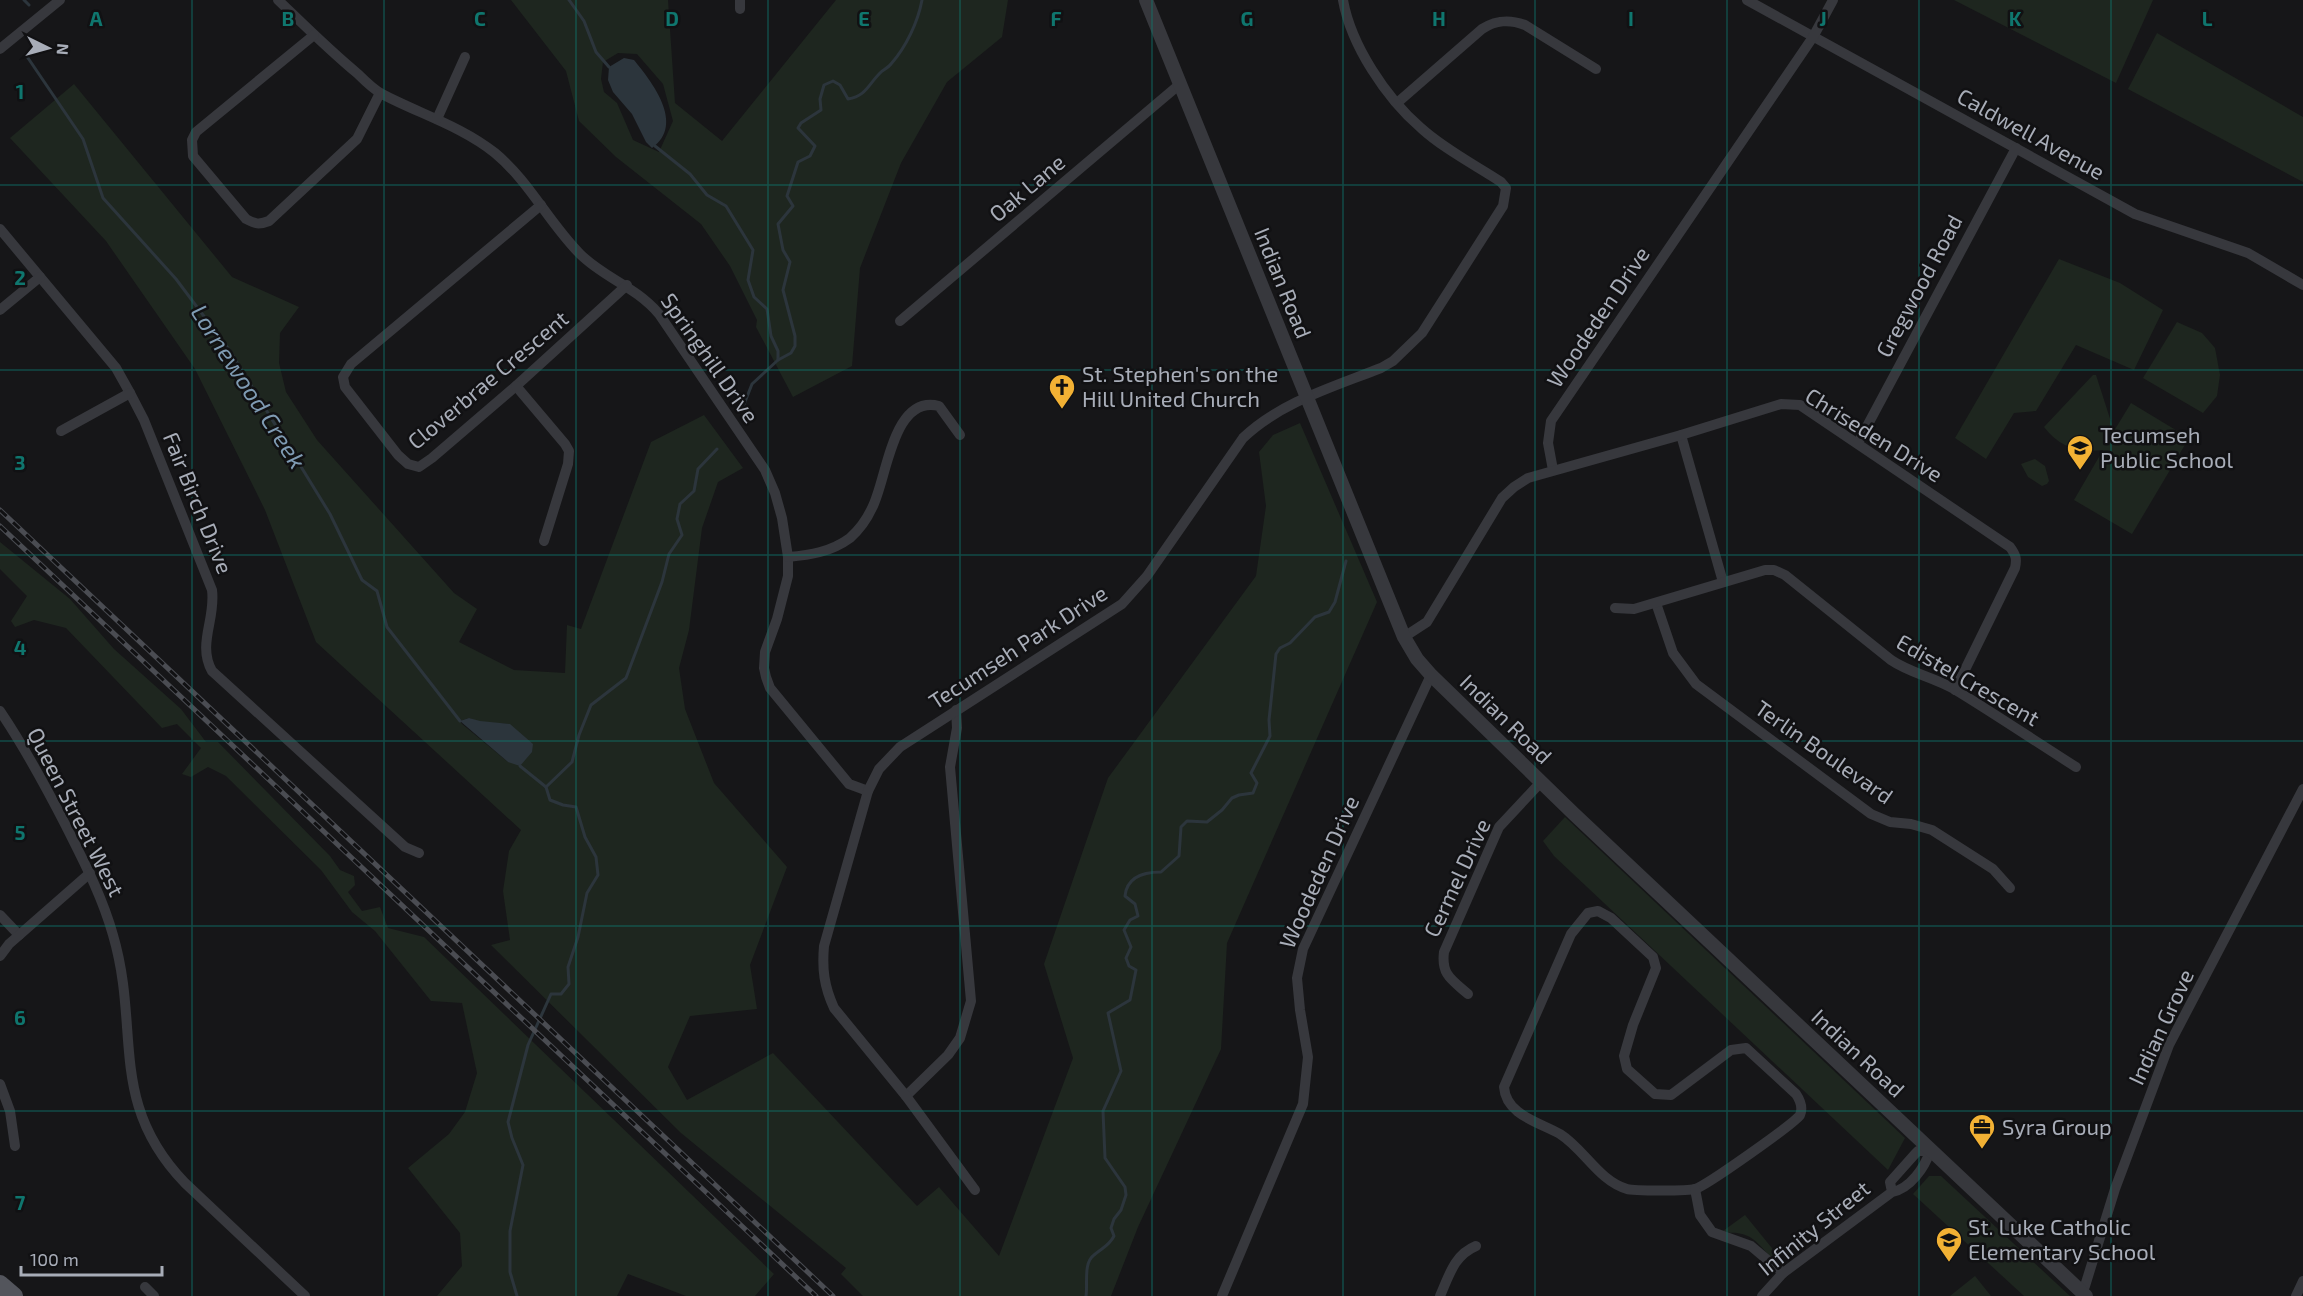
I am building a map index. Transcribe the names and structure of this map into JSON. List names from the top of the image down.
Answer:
{
  "streets": {
    "street": [
      "Caldwell Avenue",
      "Oak Lane",
      "Indian Road",
      "Gregwood Road",
      "Woodeden Drive",
      "Springhill Drive",
      "Cloverbrae Crescent",
      "Chriseden Drive",
      "Fair Birch Drive",
      "Tecumseh Park Drive",
      "Edistel Crescent",
      "Terlin Boulevard",
      "Queen Street West",
      "Cermel Drive",
      "Indian Grove",
      "Infinity Street"
    ]
  },
  "crossings": [
    ["Caldwell Avenue", "Gregwood Road"],
    ["Caldwell Avenue", "Woodeden Drive"],
    ["Oak Lane", "Indian Road"],
    ["Indian Road", "Woodeden Drive"],
    ["Indian Road", "Tecumseh Park Drive"],
    ["Indian Road", "Cermel Drive"],
    ["Indian Road", "Indian Grove"],
    ["Indian Road", "Infinity Street"],
    ["Gregwood Road", "Chriseden Drive"],
    ["Woodeden Drive", "Chriseden Drive"],
    ["Springhill Drive", "Cloverbrae Crescent"],
    ["Springhill Drive", "Tecumseh Park Drive"],
    ["Chriseden Drive", "Edistel Crescent"],
    ["Edistel Crescent", "Terlin Boulevard"]
  ],
  "water": ["Lornewood Creek"],
  "places": {
    "church": ["St. Stephen's on the Hill United Church"],
    "school or university": ["Tecumseh Public School", "St. Luke Catholic Elementary School"],
    "office": ["Syra Group"]
  },
  "scale_bar": "100 m",
  "north": "right",
  "grid": {
    "columns": [
      "A",
      "B",
      "C",
      "D",
      "E",
      "F",
      "G",
      "H",
      "I",
      "J",
      "K",
      "L"
    ],
    "rows": [
      "1",
      "2",
      "3",
      "4",
      "5",
      "6",
      "7"
    ]
  }
}
